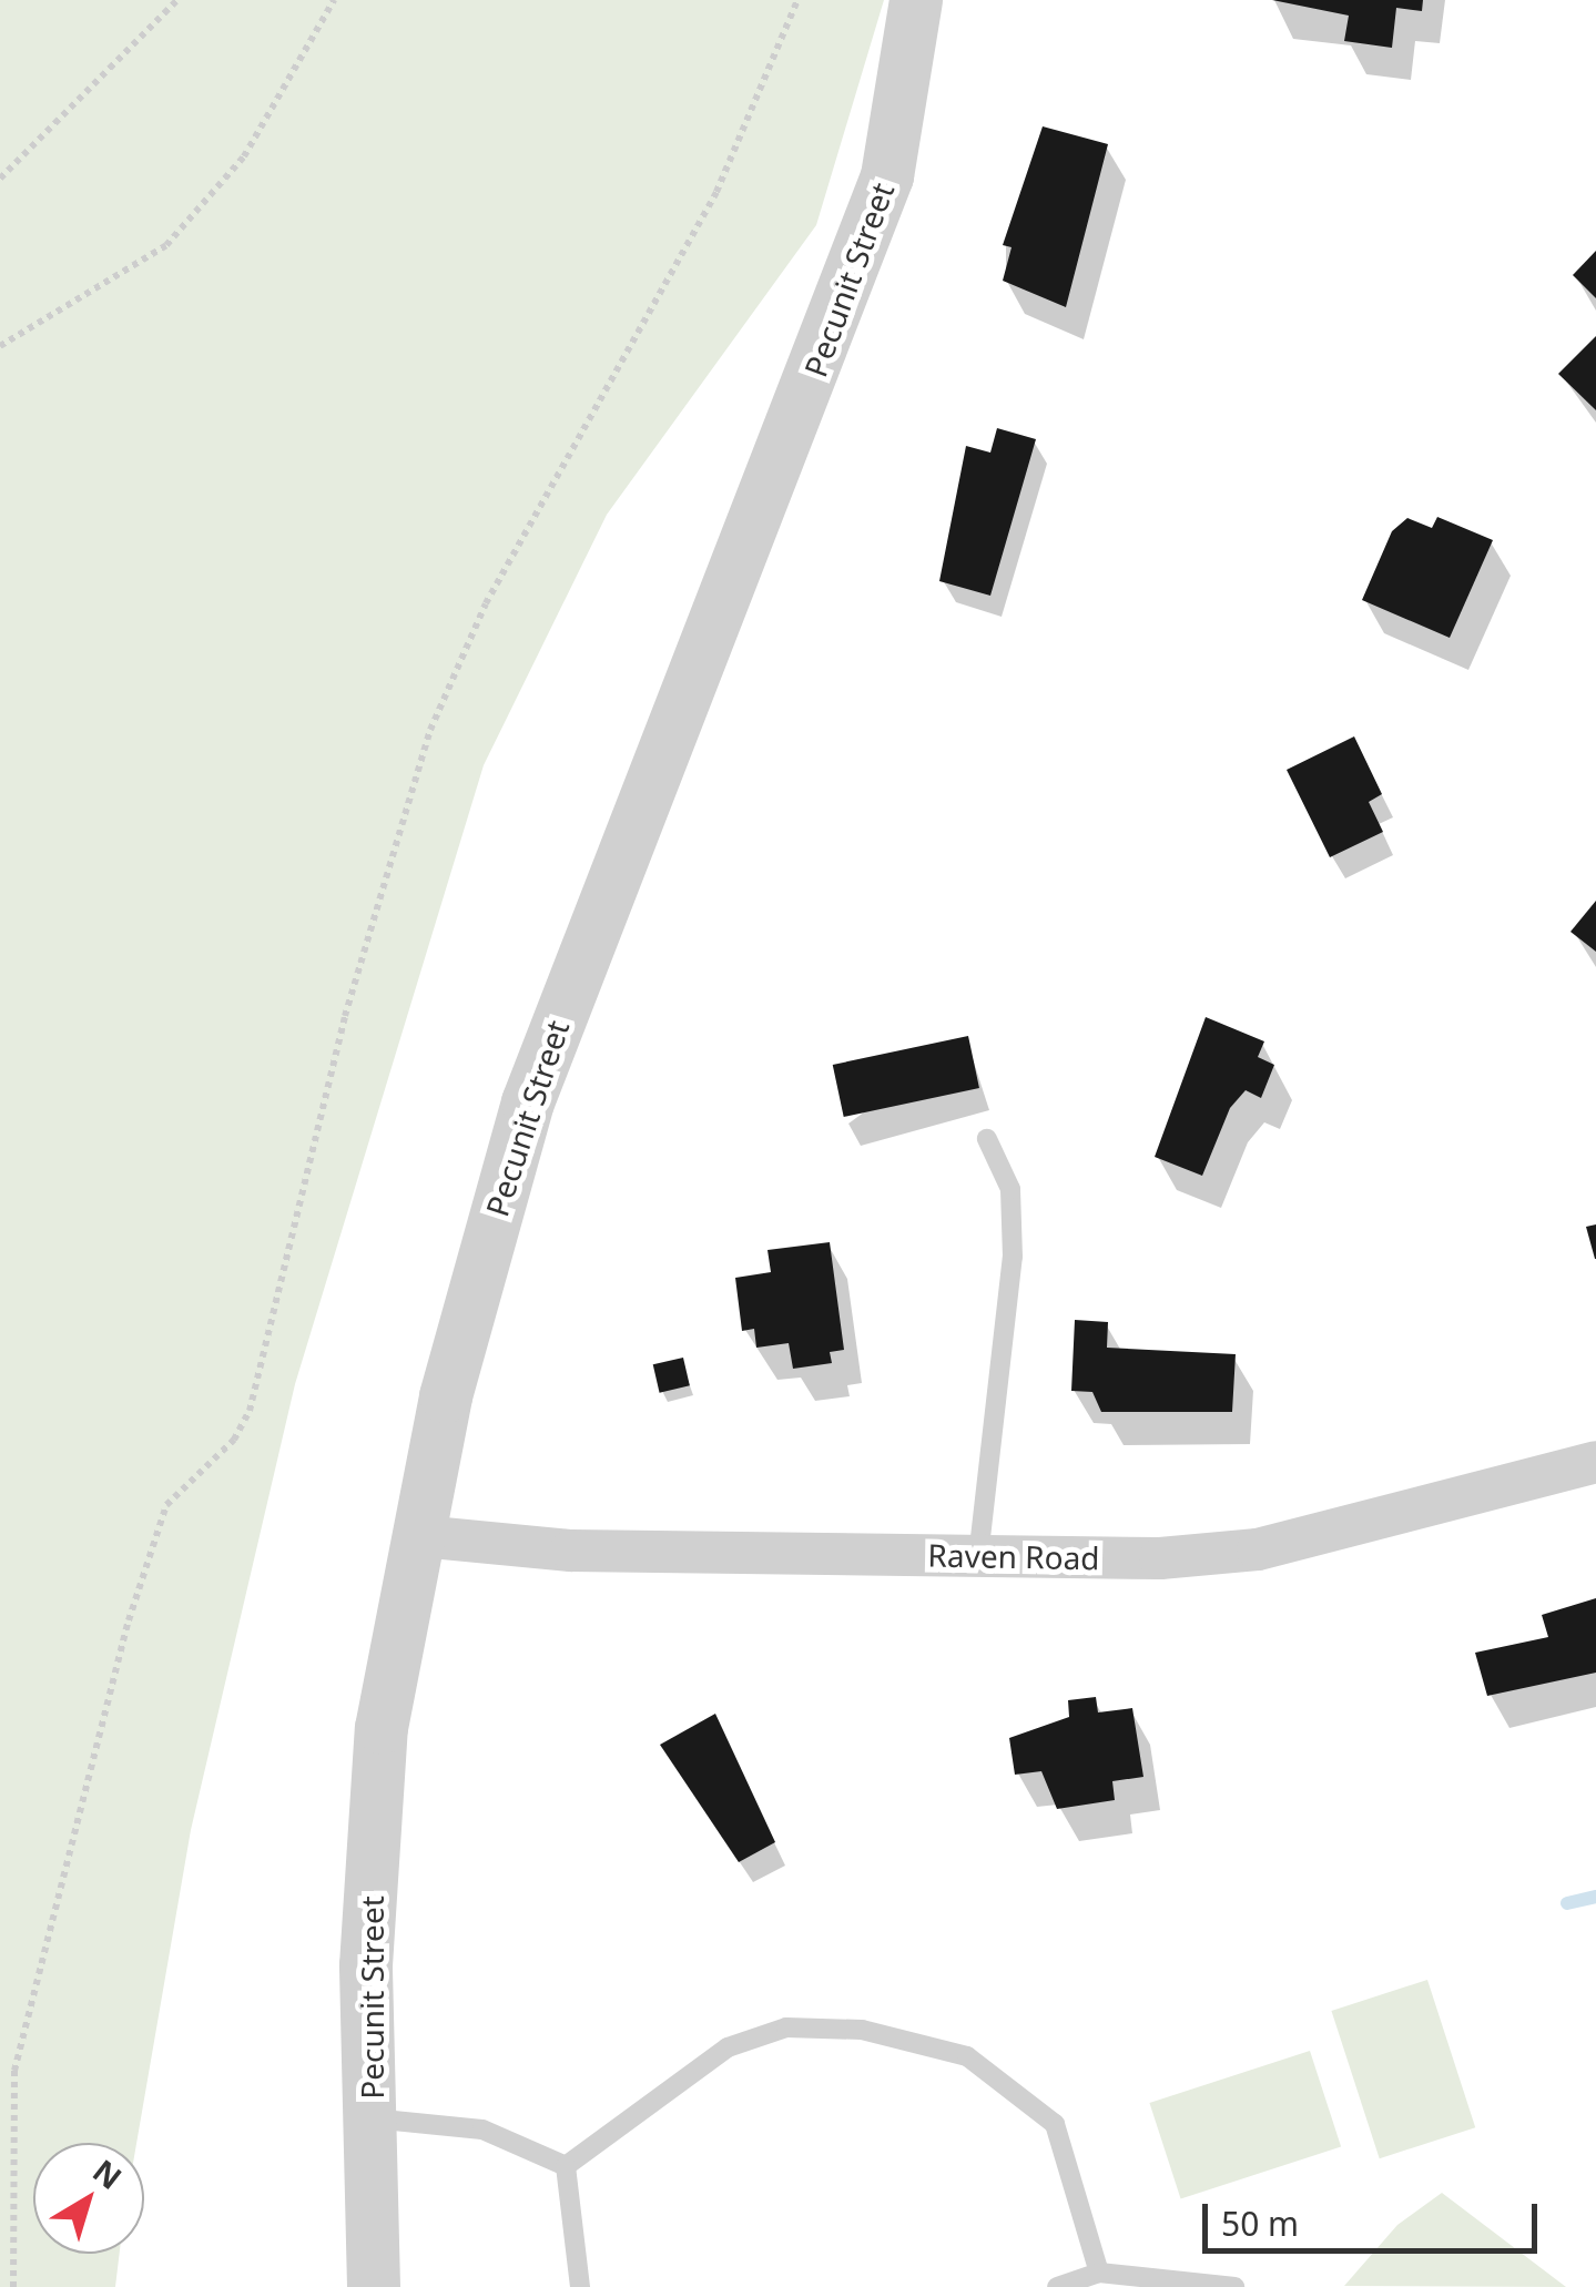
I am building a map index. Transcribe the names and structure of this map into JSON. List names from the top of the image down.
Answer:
{
  "streets": {
    "street": ["Pecunit Street", "Raven Road"]
  },
  "crossings": [
    ["Pecunit Street", "Raven Road"]
  ],
  "scale_bar": "50 m",
  "north": "top right"
}
